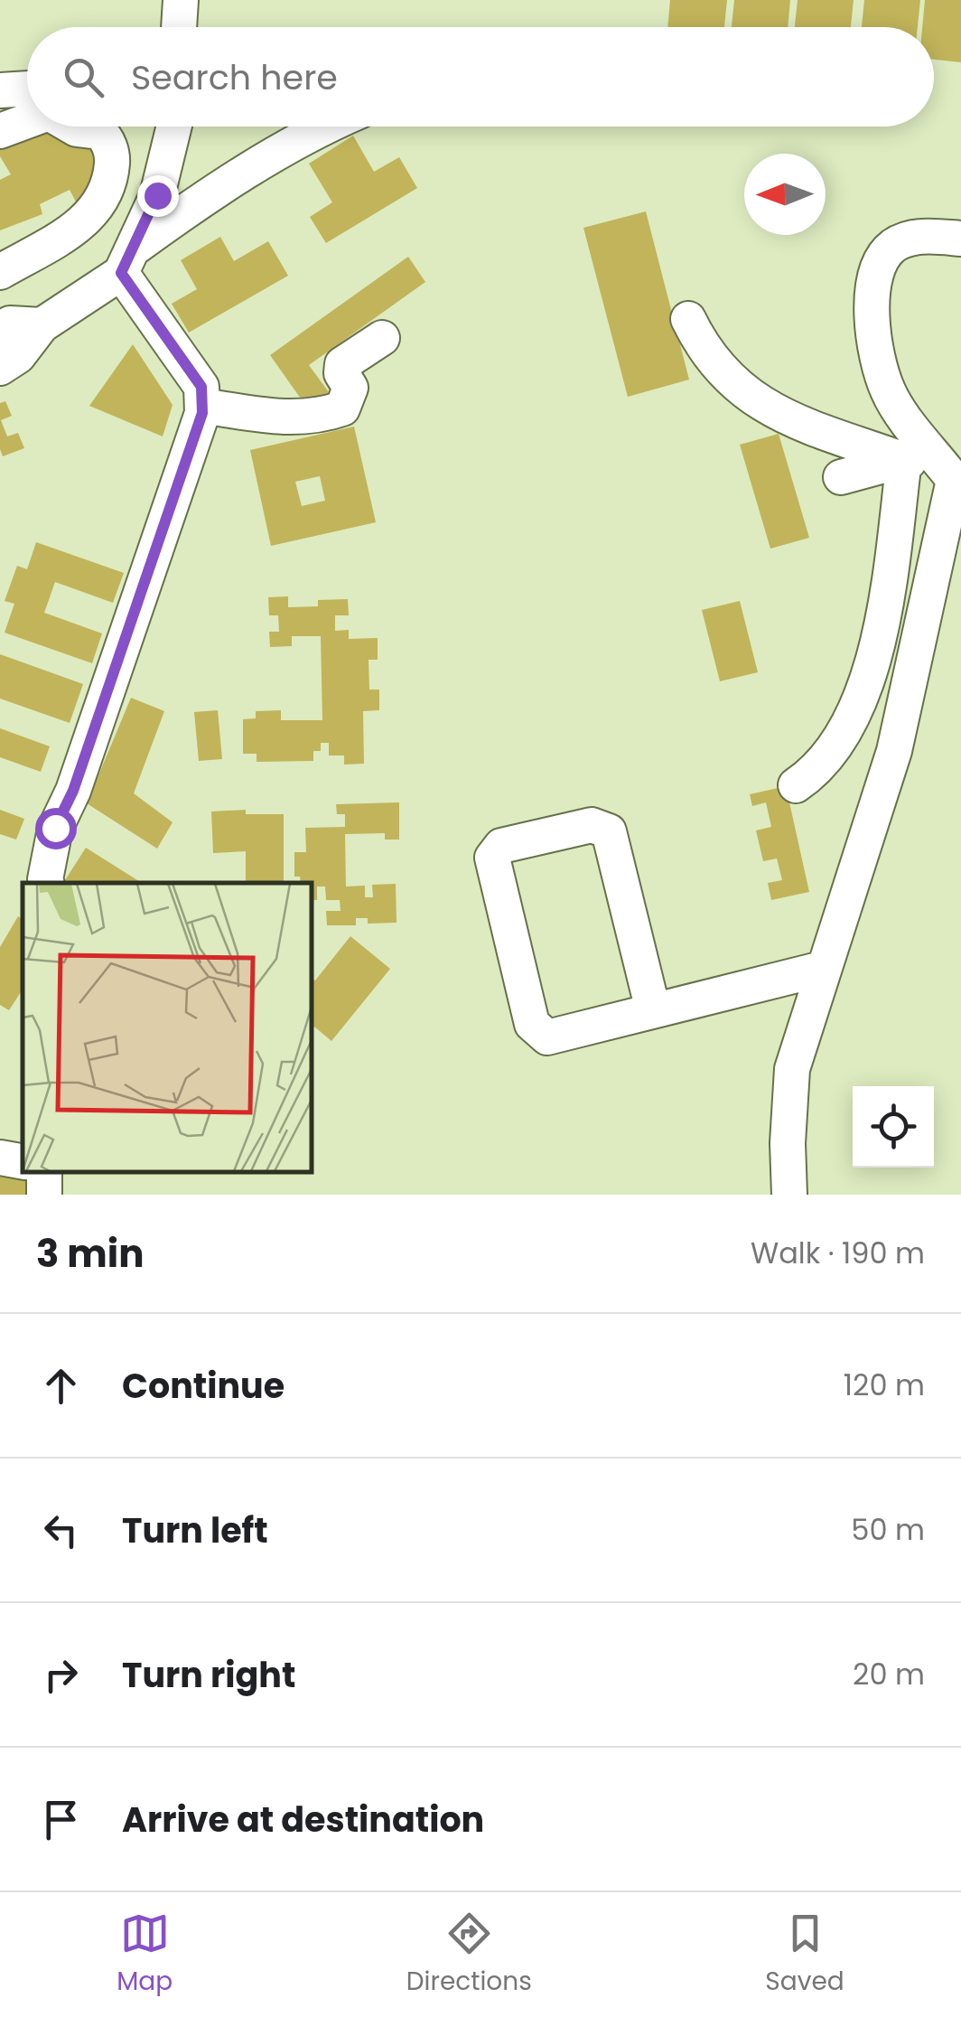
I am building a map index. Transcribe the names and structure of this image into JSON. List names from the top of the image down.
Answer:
{
  "north": "left",
  "page": {
    "search": "Search here",
    "heading": ["3 min", "Walk · 190 m"],
    "list": [
      ["Continue", "120 m"],
      ["Turn left", "50 m"],
      ["Turn right", "20 m"],
      "Arrive at destination"
    ],
    "nav": ["Map", "Directions", "Saved"]
  }
}
